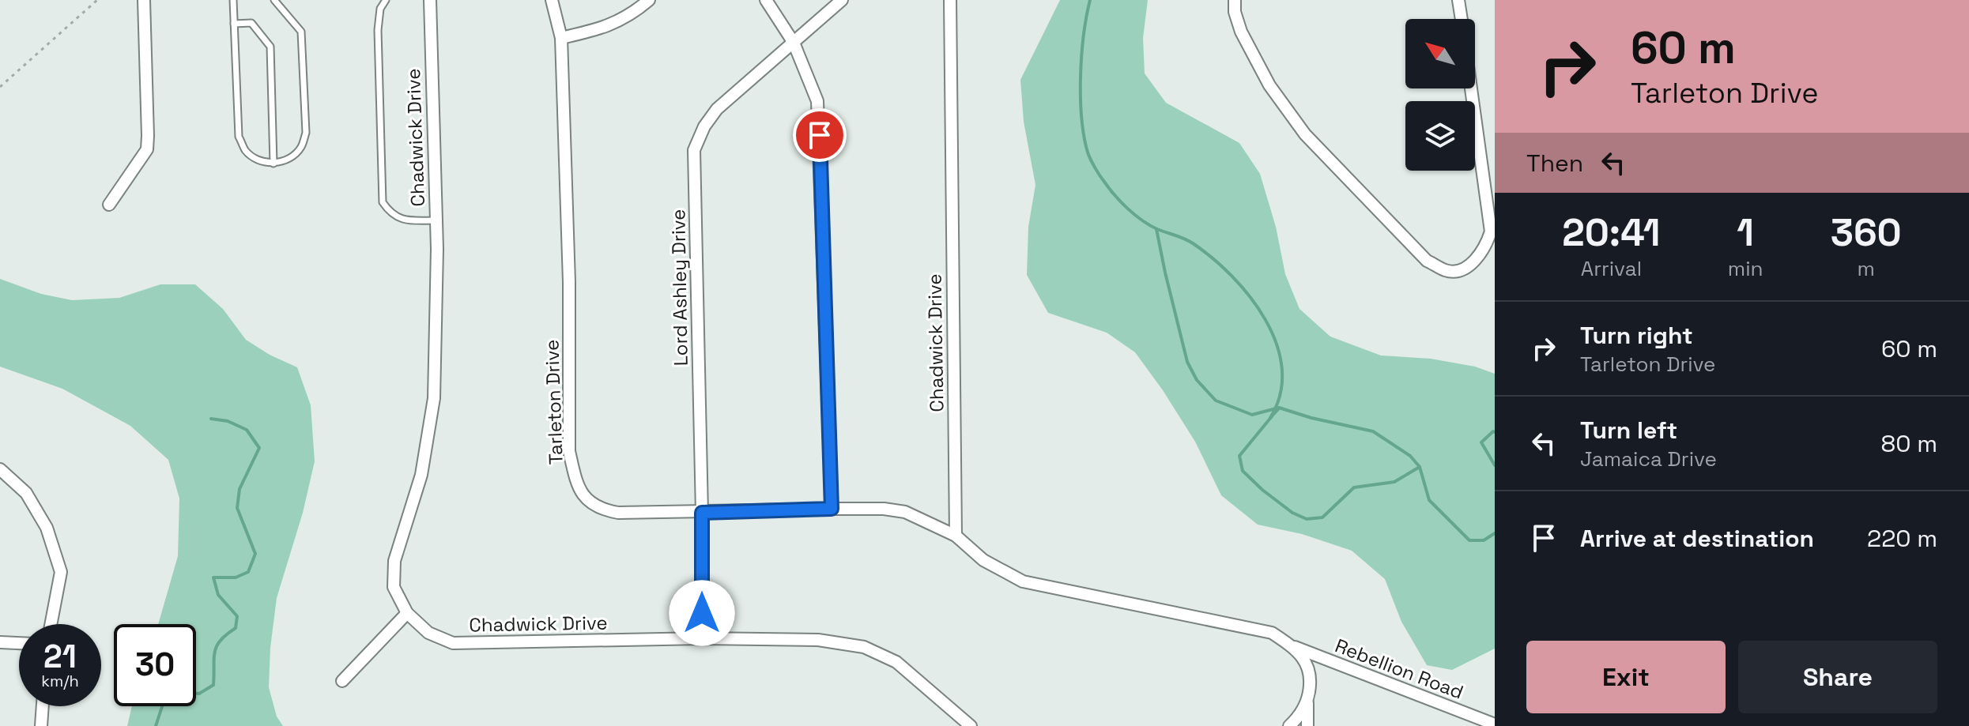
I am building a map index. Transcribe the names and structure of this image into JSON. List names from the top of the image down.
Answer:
{
  "streets": {
    "street": [
      "Chadwick Drive",
      "Lord Ashley Drive",
      "Tarleton Drive",
      "Rebellion Road"
    ]
  },
  "crossings": [
    ["Chadwick Drive", "Lord Ashley Drive"],
    ["Chadwick Drive", "Tarleton Drive"],
    ["Lord Ashley Drive", "Tarleton Drive"]
  ],
  "north": "top left",
  "page": {
    "turn": ["60 m", "Tarleton Drive"],
    "then": "Then",
    "eta": [
      "20:41",
      "Arrival",
      "1",
      "min",
      "360",
      "m"
    ],
    "list": [
      {
        "name": "Turn right",
        "note": "Tarleton Drive",
        "value": "60 m"
      },
      {
        "name": "Turn left",
        "note": "Jamaica Drive",
        "value": "80 m"
      },
      {
        "name": "Arrive at destination",
        "value": "220 m"
      }
    ],
    "speed": "21 km/h",
    "limit": "30",
    "buttons": ["Exit", "Share"]
  }
}
